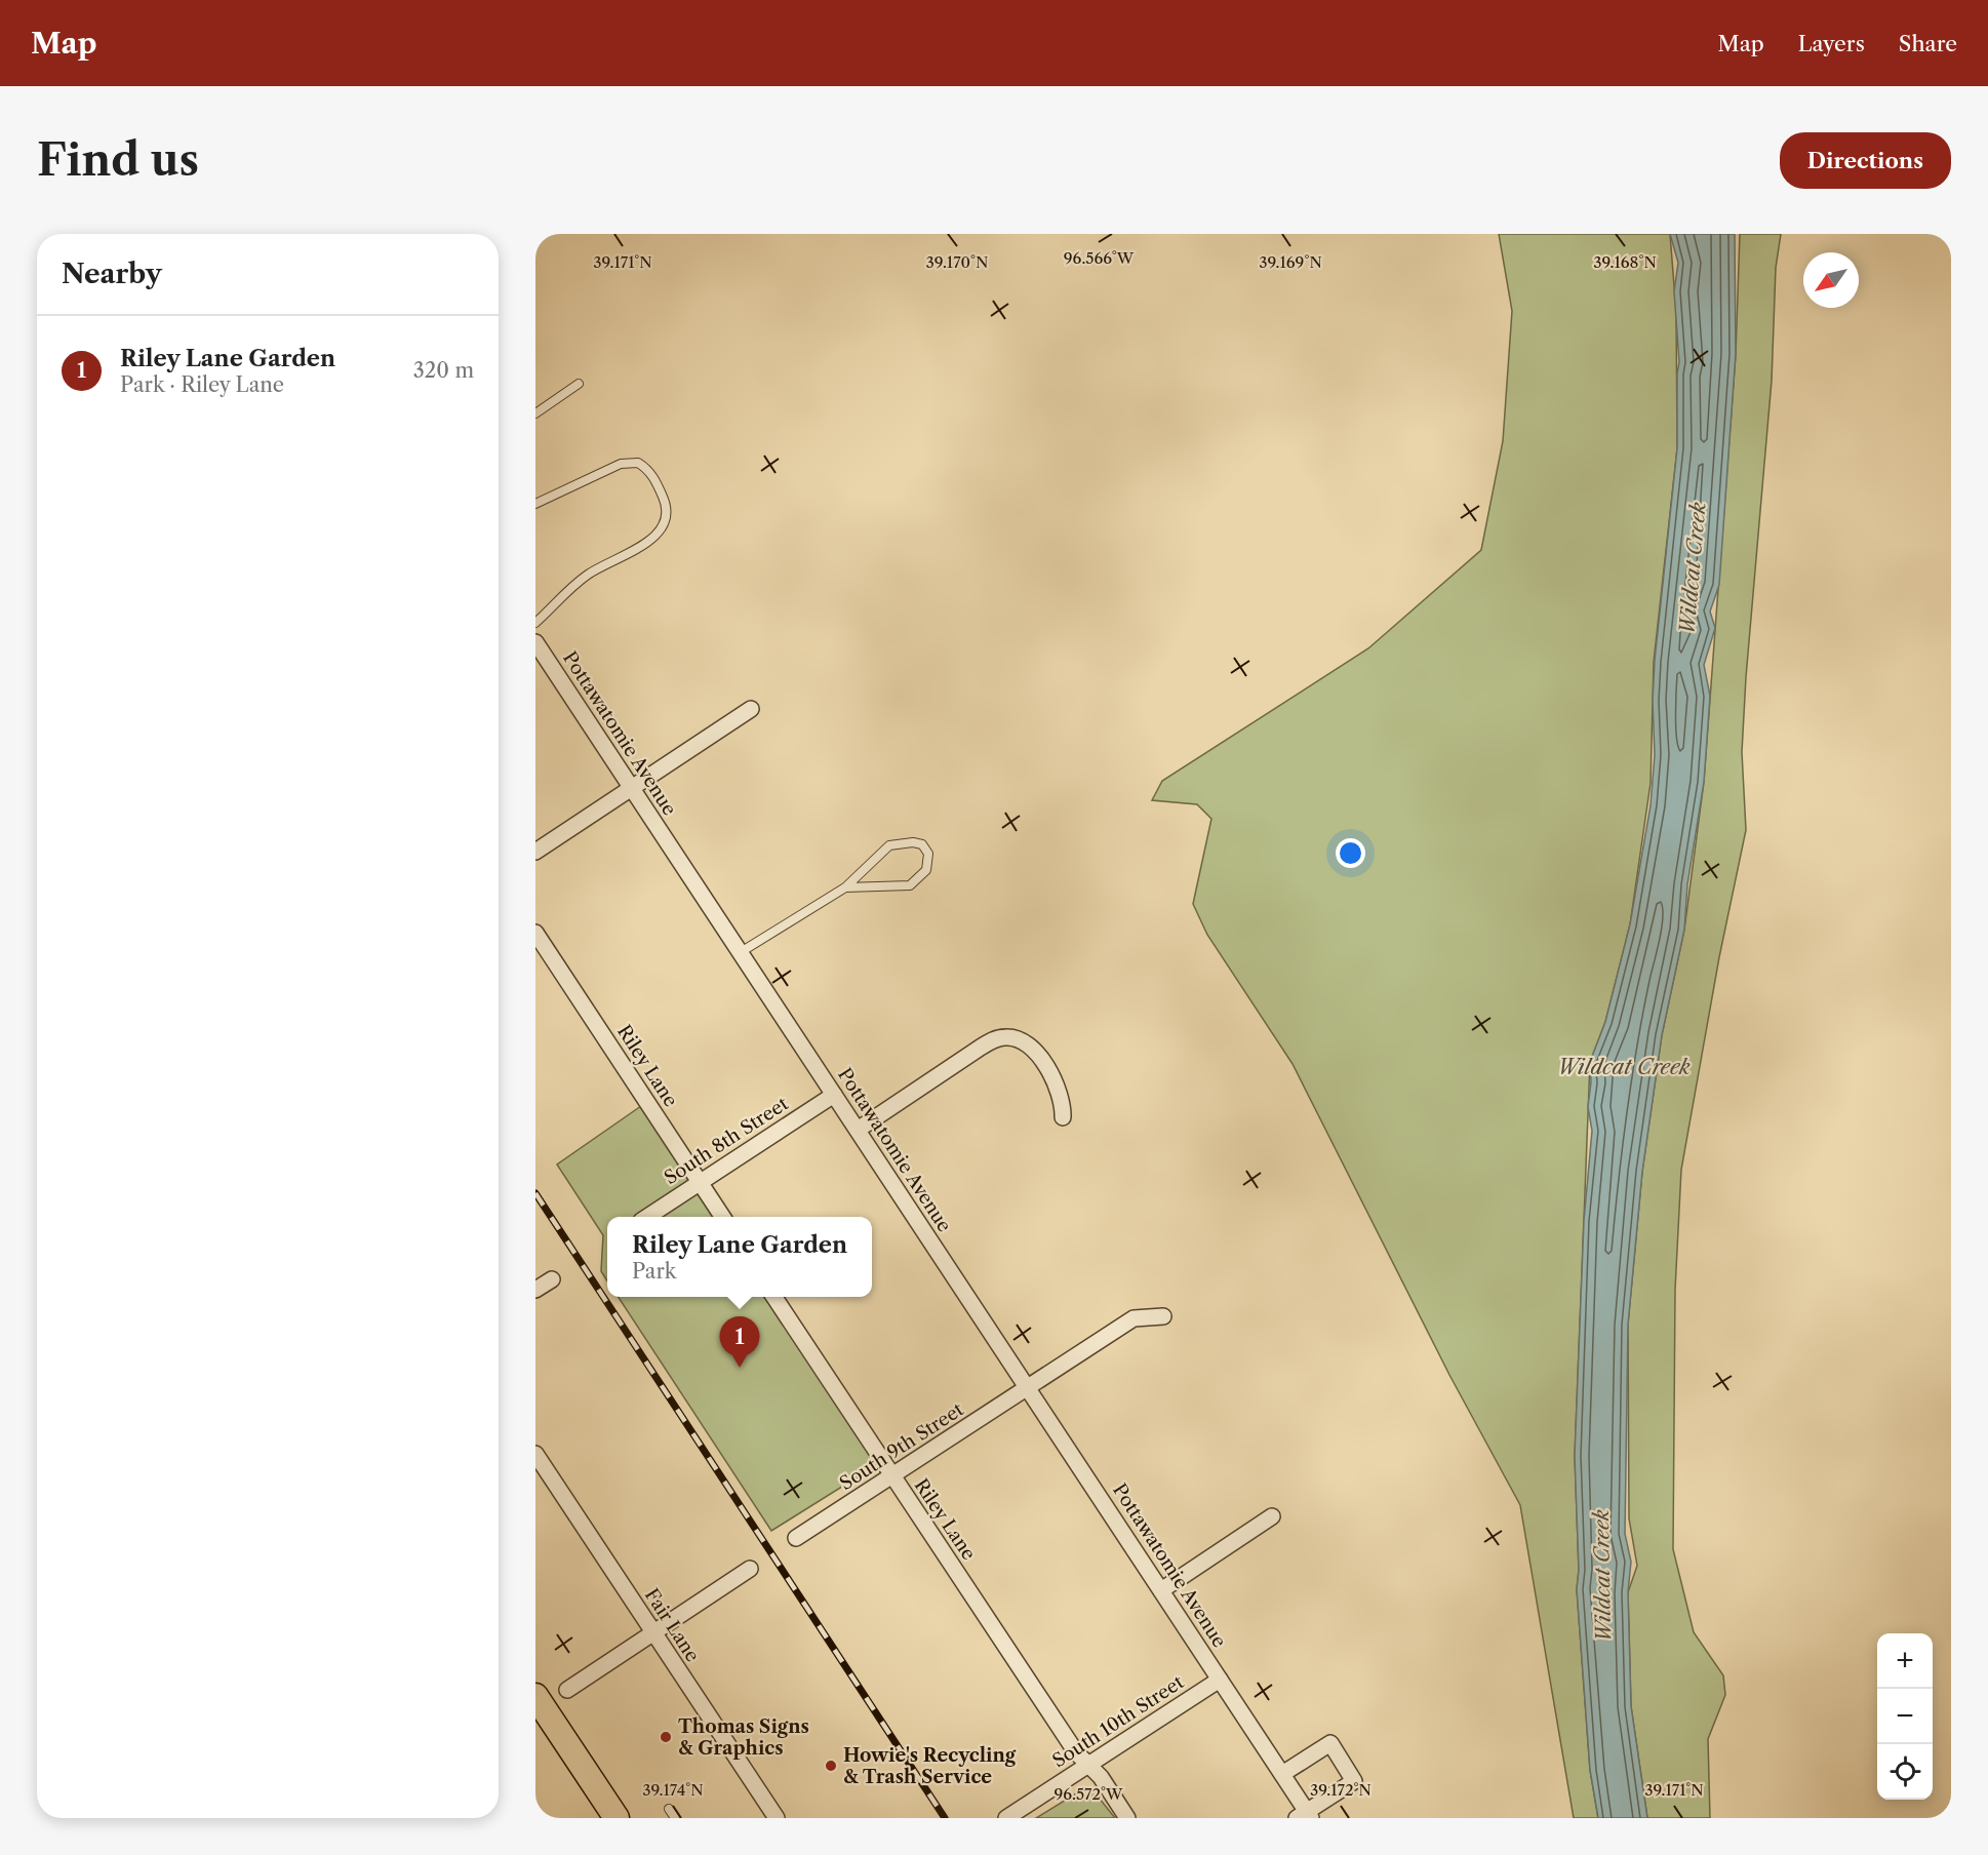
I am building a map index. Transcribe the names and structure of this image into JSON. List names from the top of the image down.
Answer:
{
  "streets": {
    "street": [
      "Pottawatomie Avenue",
      "Riley Lane",
      "South 8th Street",
      "South 9th Street",
      "Fair Lane",
      "South 10th Street"
    ]
  },
  "crossings": [
    ["Pottawatomie Avenue", "South 8th Street"],
    ["Pottawatomie Avenue", "South 9th Street"],
    ["Pottawatomie Avenue", "South 10th Street"],
    ["Riley Lane", "South 8th Street"],
    ["Riley Lane", "South 9th Street"],
    ["Riley Lane", "South 10th Street"]
  ],
  "water": ["Wildcat Creek"],
  "places": ["Thomas Signs & Graphics", "Howie's Recycling & Trash Service"],
  "north": "bottom left",
  "page": {
    "header": "Map",
    "nav": ["Map", "Layers", "Share"],
    "buttons": "Directions",
    "title": "Find us",
    "heading": "Nearby",
    "list": [
      {
        "mark": "1",
        "name": "Riley Lane Garden",
        "note": "Park · Riley Lane",
        "value": "320 m"
      }
    ],
    "popup": ["Riley Lane Garden", "Park"],
    "pins": "1",
    "map_buttons": ["+", "−"]
  },
  "coordinates": [
    "96.566°W",
    "39.171°N",
    "39.170°N",
    "39.169°N",
    "39.168°N",
    "39.174°N",
    "39.172°N",
    "96.572°W"
  ]
}
